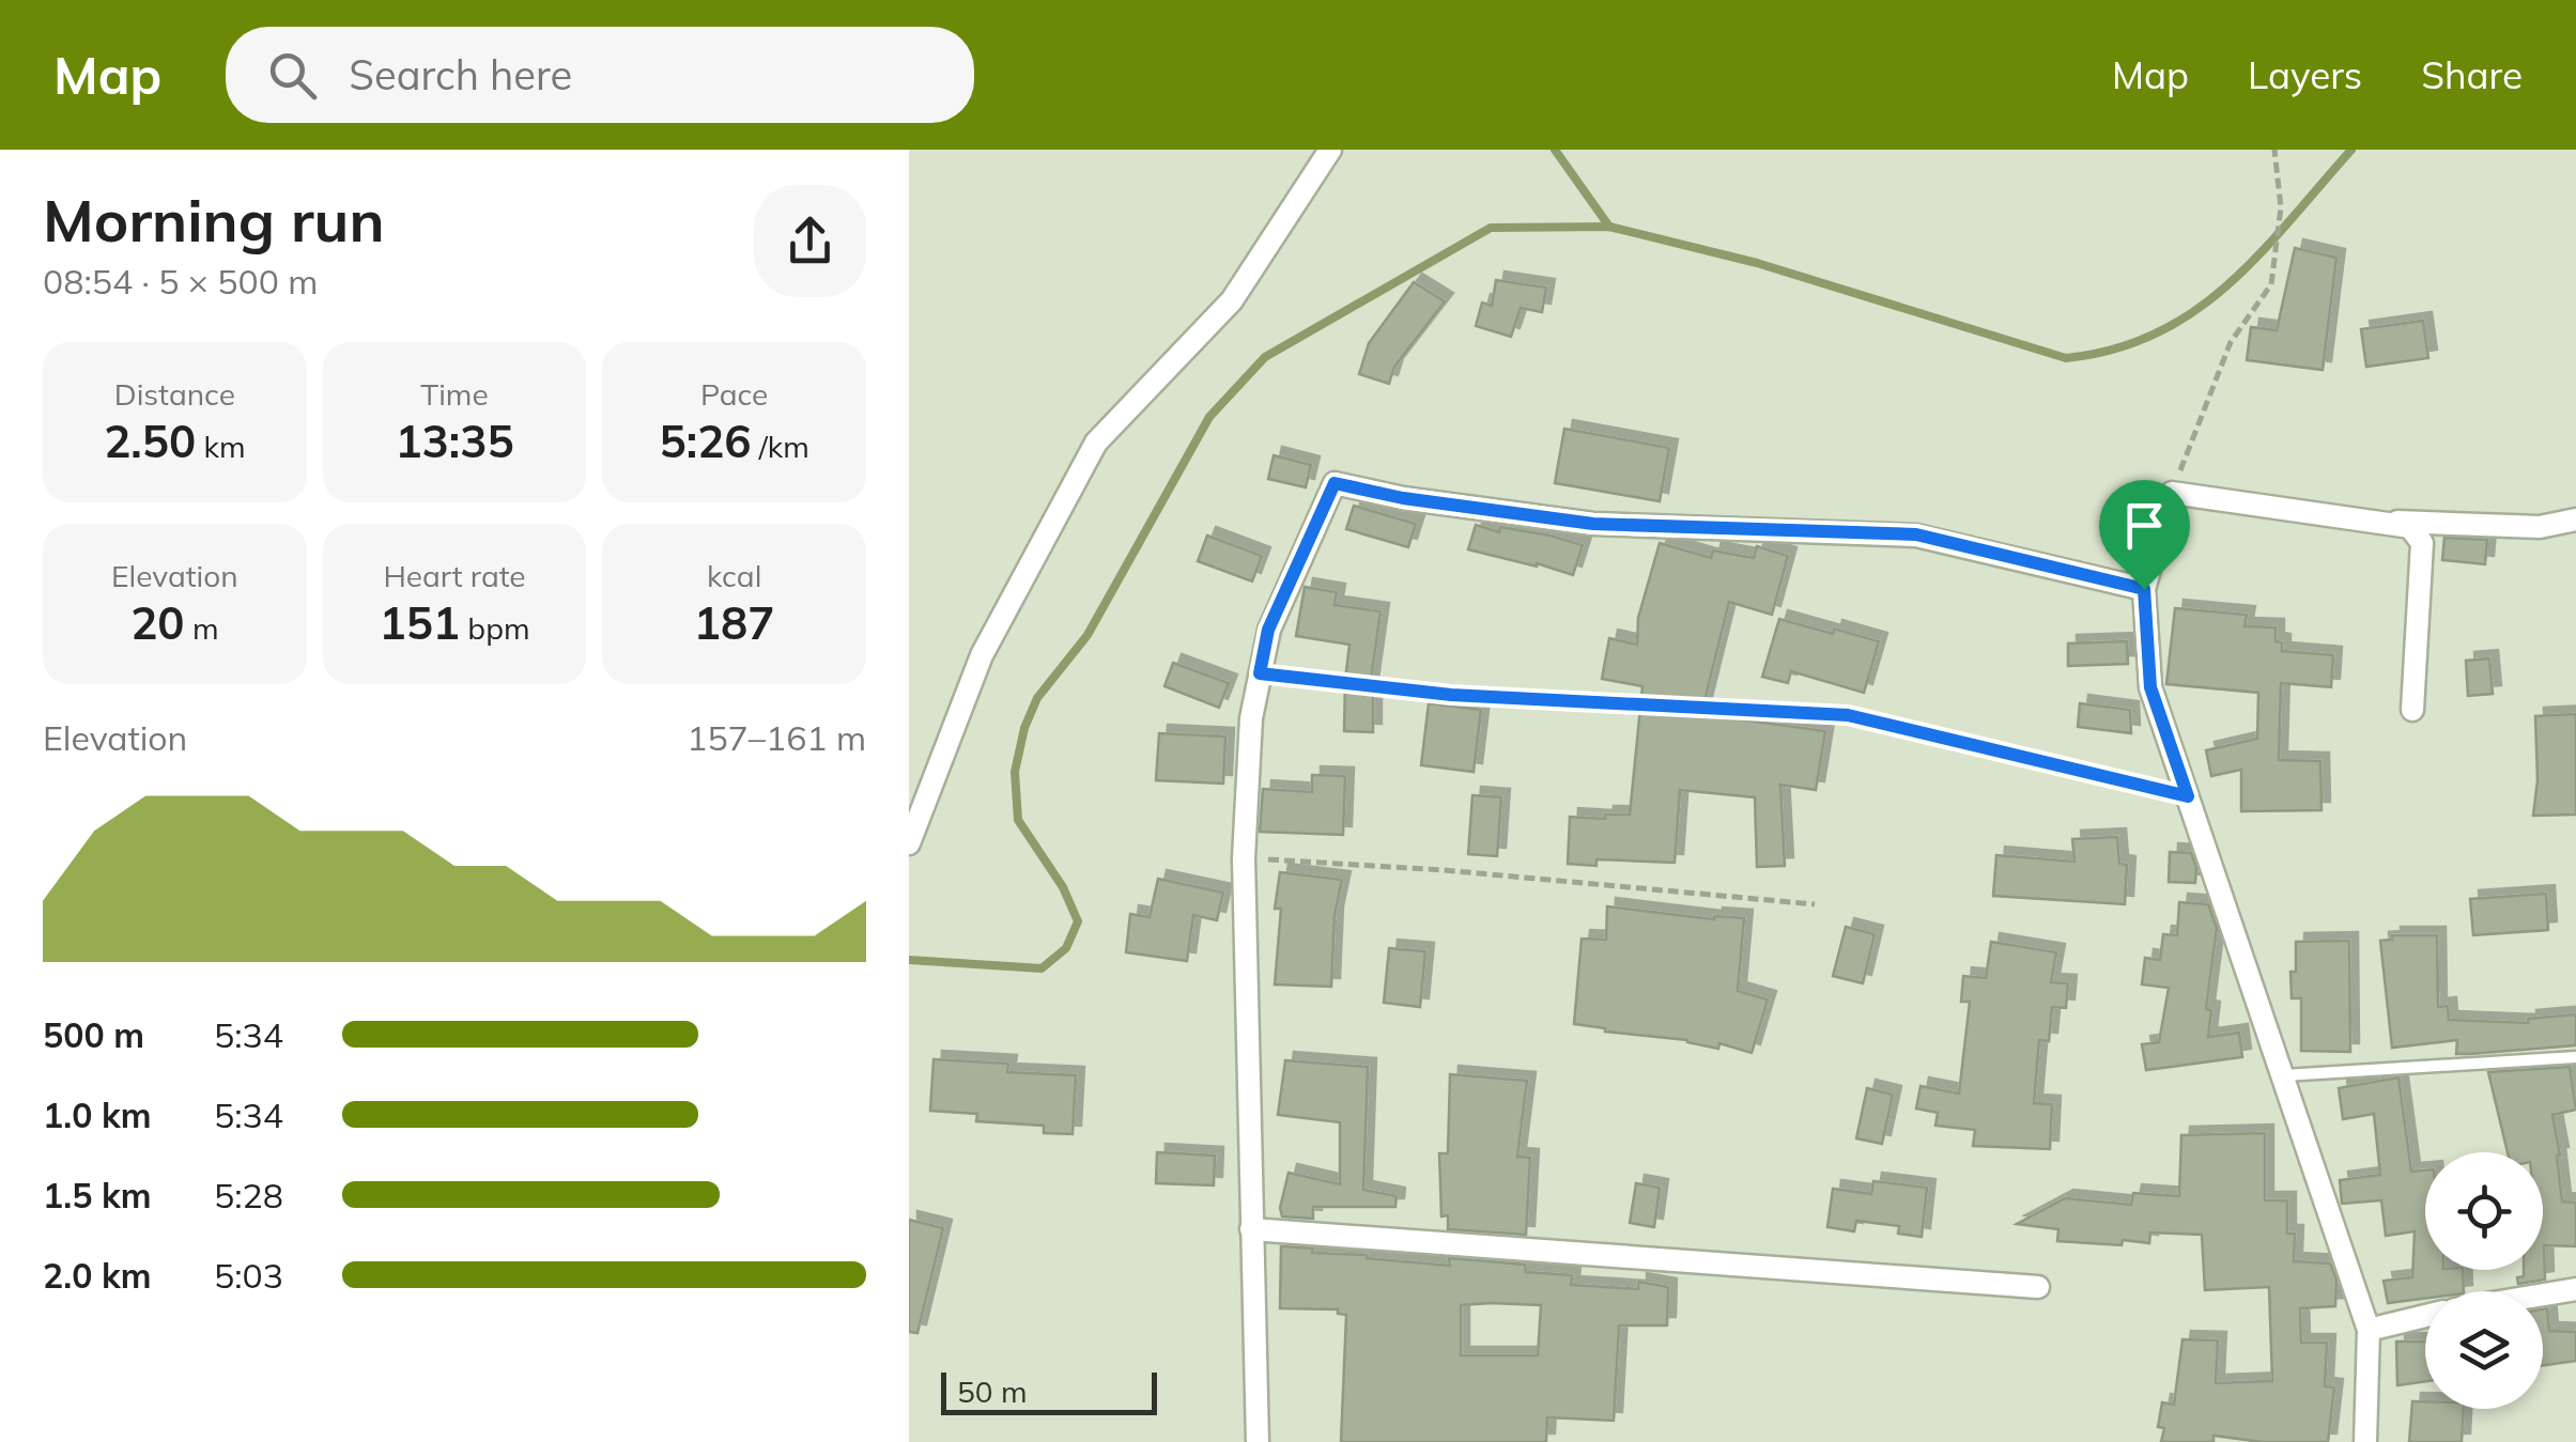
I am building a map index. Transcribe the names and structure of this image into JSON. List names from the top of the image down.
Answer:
{
  "scale_bar": "50 m",
  "page": {
    "header": "Map",
    "search": "Search here",
    "nav": ["Map", "Layers", "Share"],
    "heading": ["Morning run", "08:54 · 5 × 500 m"],
    "stats": [
      ["Distance", "2.50 km"],
      ["Time", "13:35"],
      ["Pace", "5:26 /km"],
      ["Elevation", "20 m"],
      ["Heart rate", "151 bpm"],
      ["kcal", "187"]
    ],
    "chart": ["Elevation", "157–161 m"],
    "list": [
      {
        "name": "500 m",
        "note": "5:34"
      },
      {
        "name": "1.0 km",
        "note": "5:34"
      },
      {
        "name": "1.5 km",
        "note": "5:28"
      },
      {
        "name": "2.0 km",
        "note": "5:03"
      }
    ],
    "scale": "50 m"
  }
}
